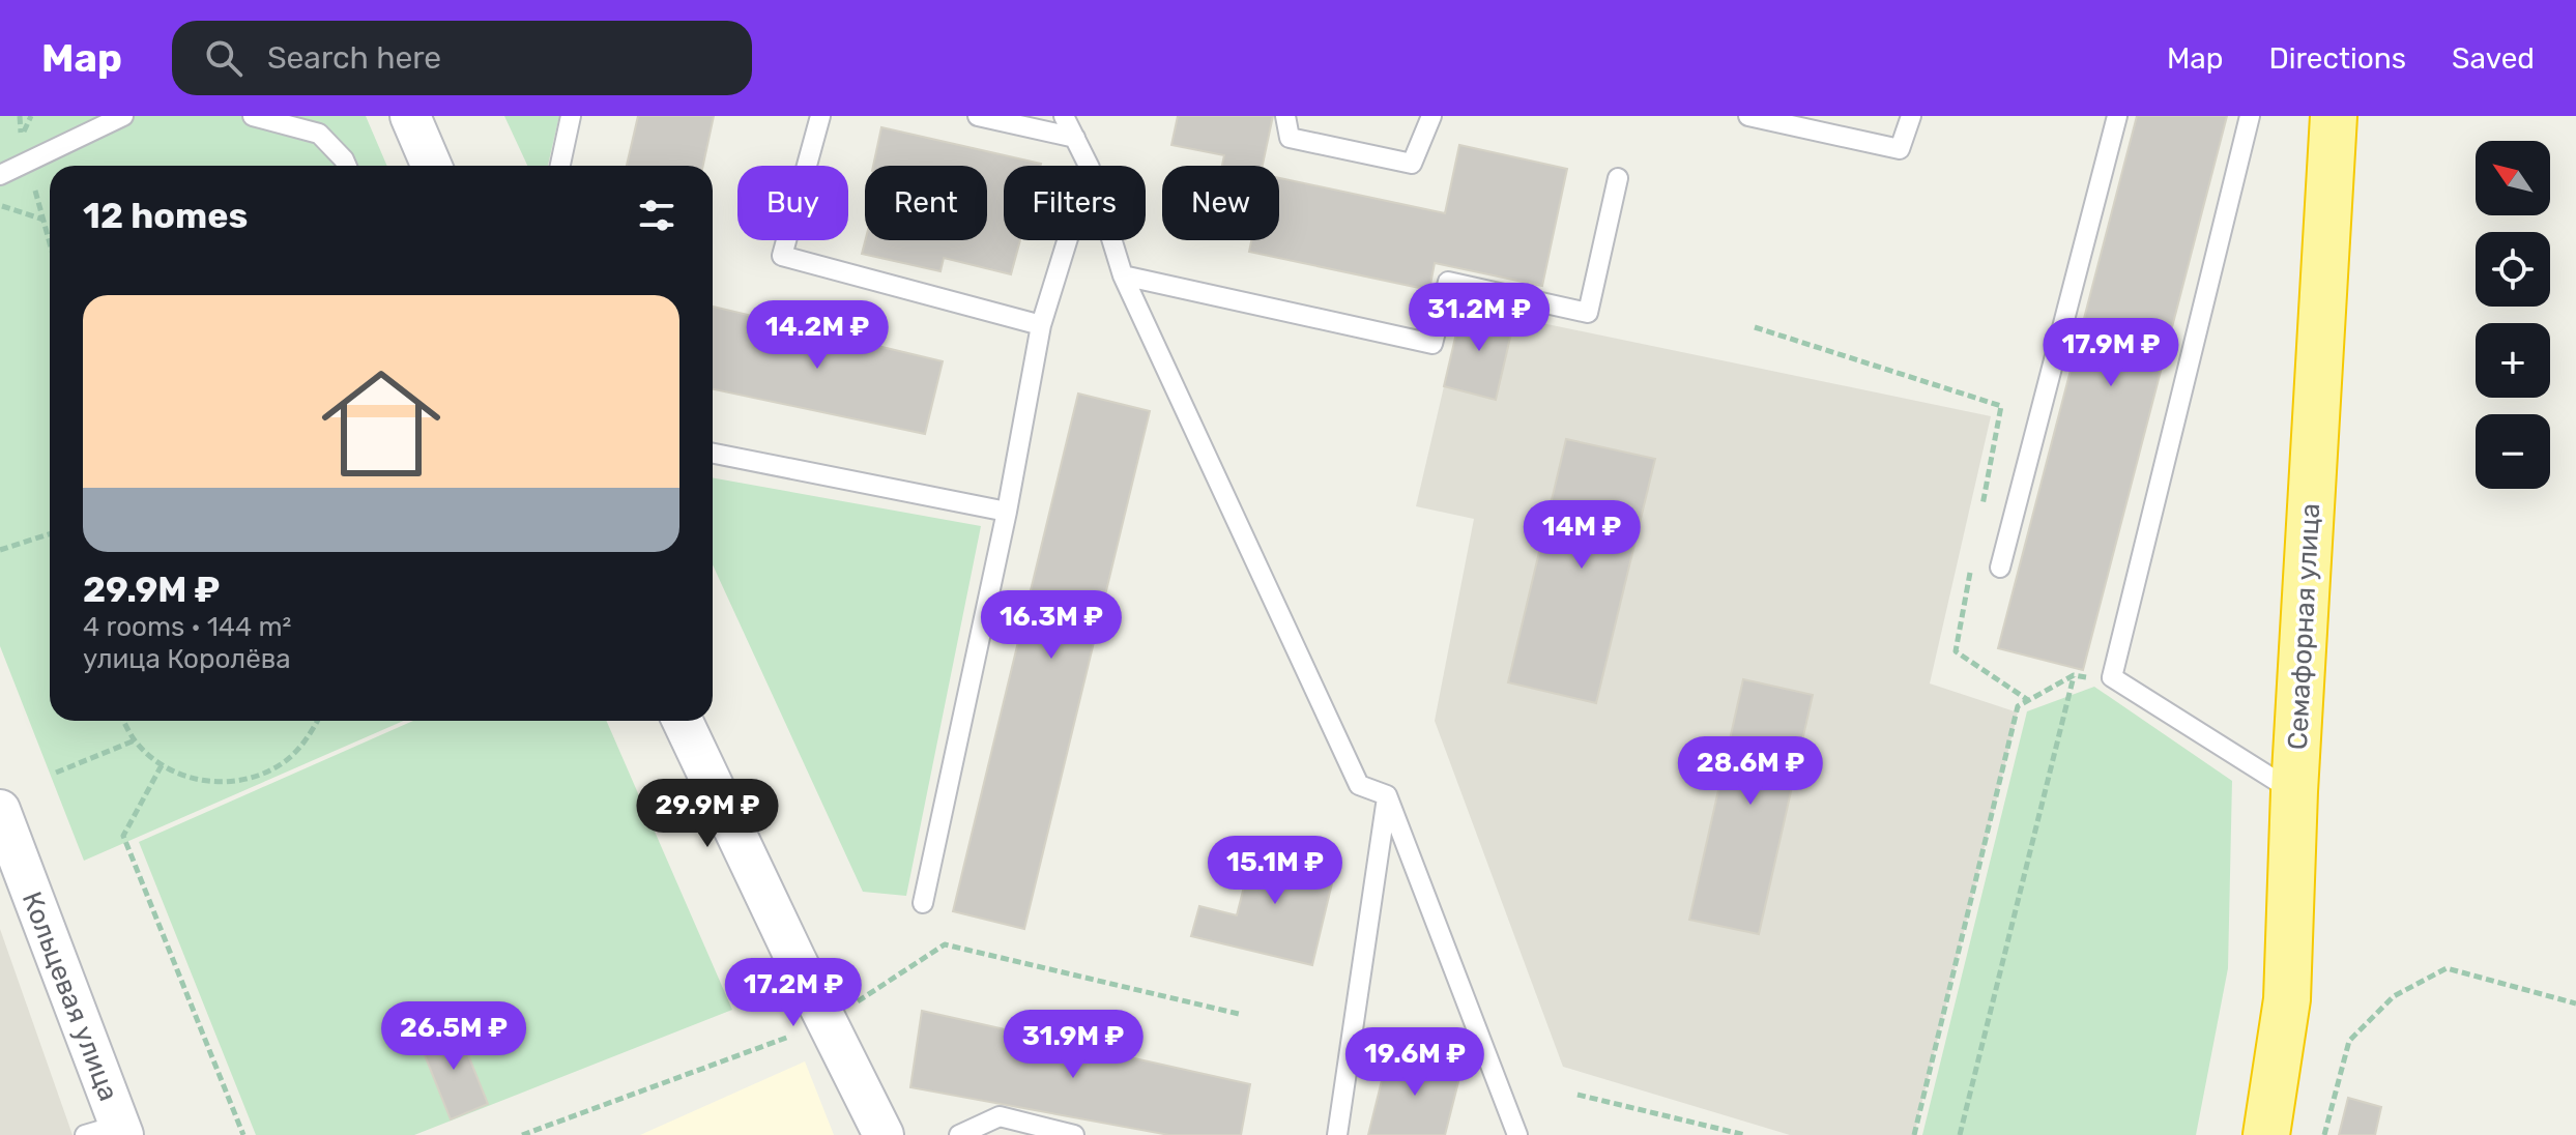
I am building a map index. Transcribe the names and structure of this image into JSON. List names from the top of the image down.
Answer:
{
  "streets": {
    "highway": ["Семафорная улица"],
    "street": ["Кольцевая улица"]
  },
  "north": "top left",
  "page": {
    "header": "Map",
    "search": "Search here",
    "nav": ["Map", "Directions", "Saved"],
    "map_buttons": ["+", "−"],
    "chip": [
      "Buy",
      "Rent",
      "Filters",
      "New"
    ],
    "heading": "12 homes",
    "list": [
      {
        "name": "29.9M ₽",
        "note": "4 rooms · 144 m² · улица Королёва"
      }
    ],
    "price": [
      "31.2M ₽",
      "14.2M ₽",
      "17.9M ₽",
      "14M ₽",
      "16.3M ₽",
      "28.6M ₽",
      "29.9M ₽",
      "15.1M ₽",
      "17.2M ₽",
      "26.5M ₽",
      "31.9M ₽",
      "19.6M ₽"
    ]
  }
}
